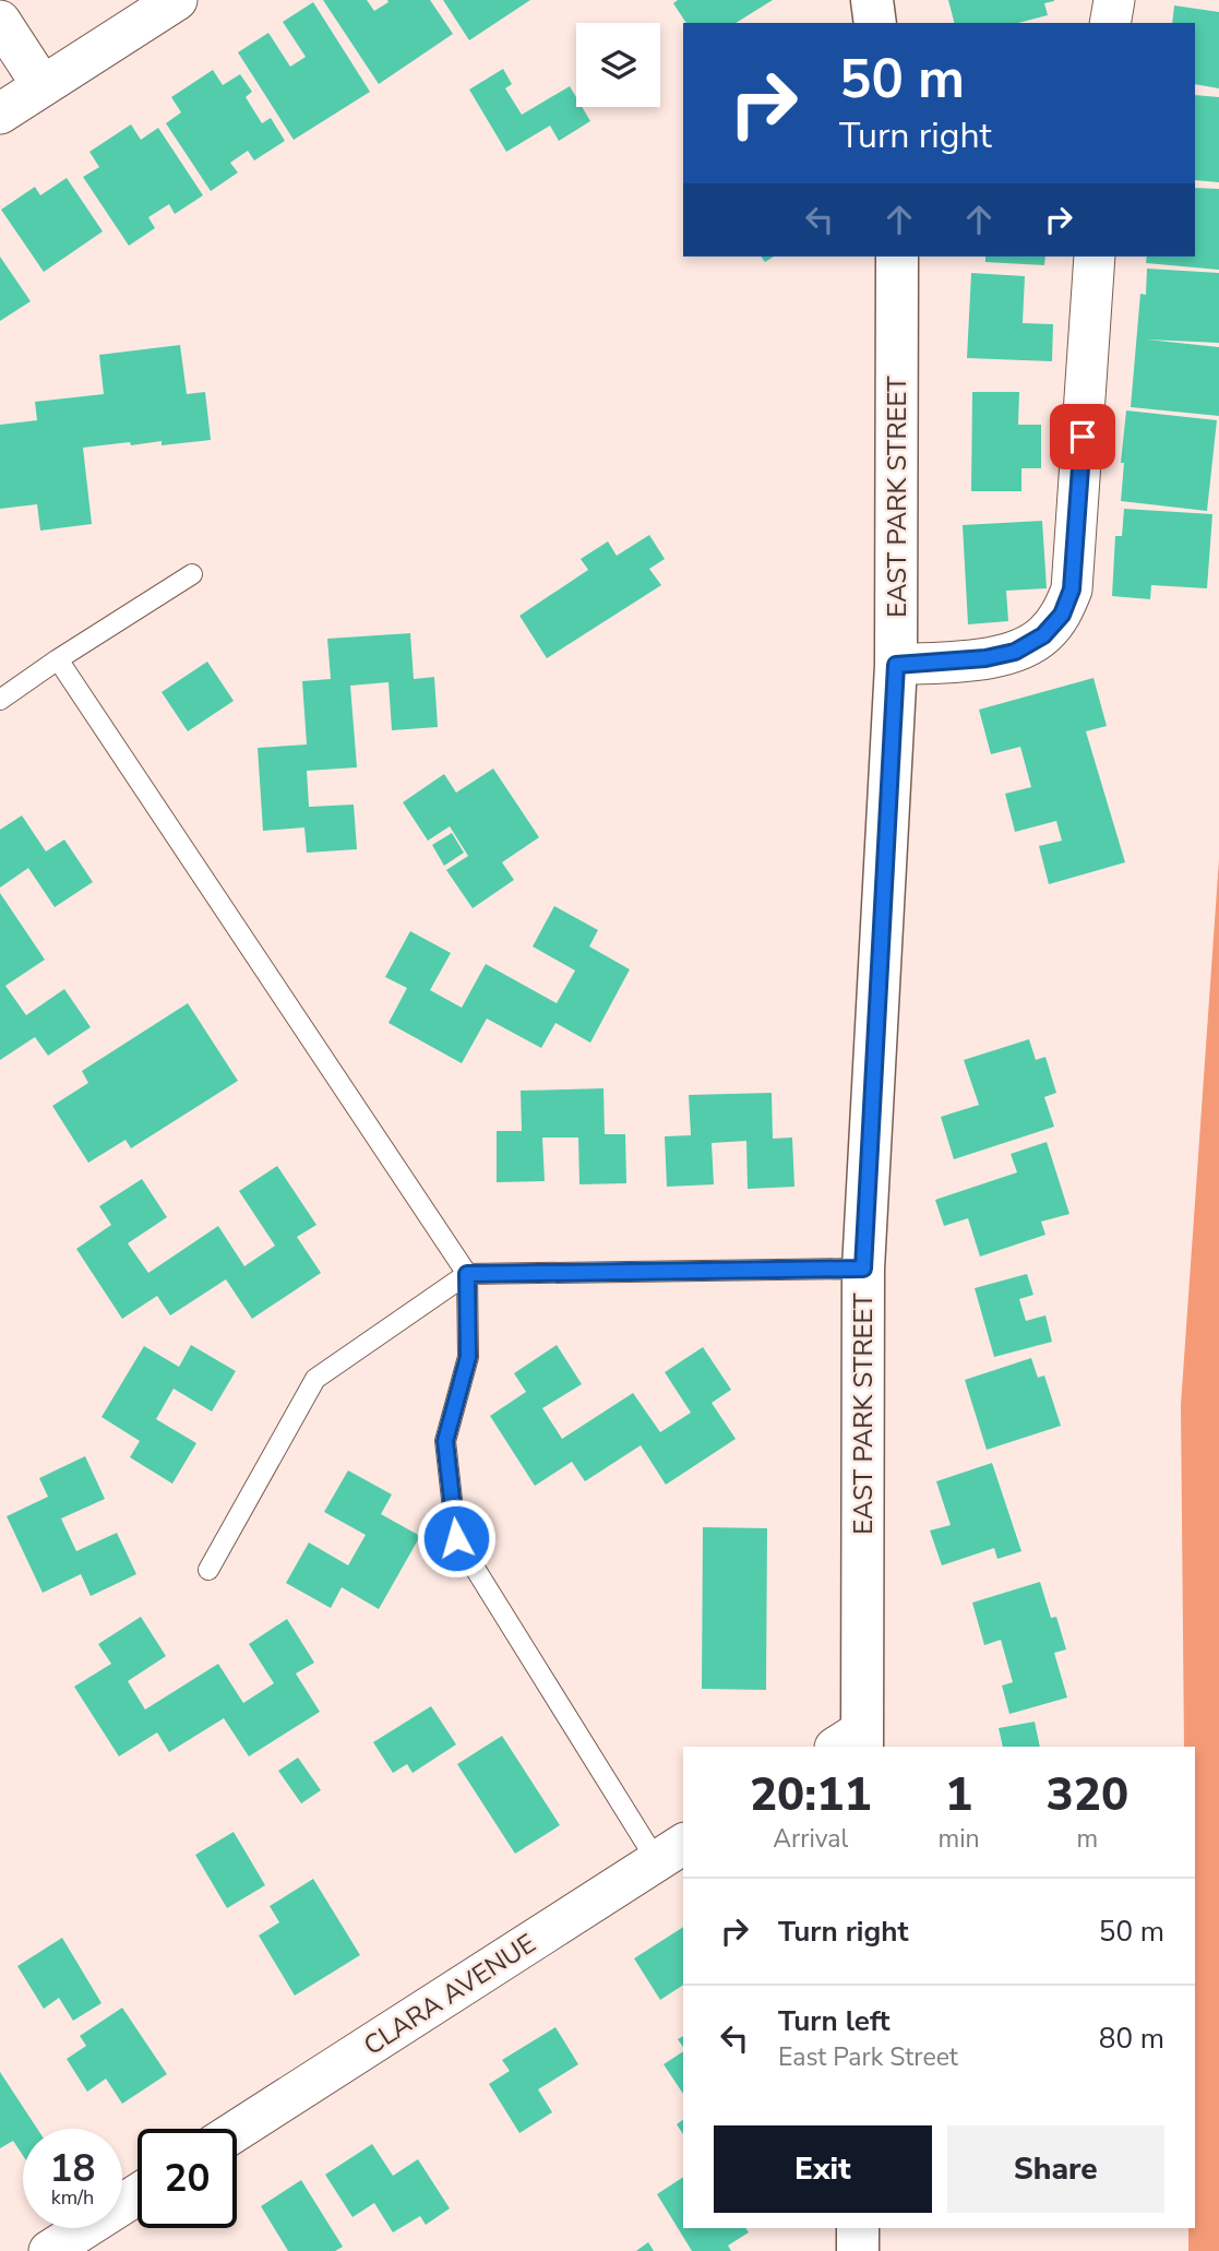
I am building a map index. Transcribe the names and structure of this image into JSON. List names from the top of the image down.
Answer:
{
  "streets": {
    "street": ["EAST PARK STREET", "CLARA AVENUE"]
  },
  "page": {
    "turn": ["50 m", "Turn right"],
    "eta": [
      "20:11",
      "Arrival",
      "1",
      "min",
      "320",
      "m"
    ],
    "list": [
      {
        "name": "Turn right",
        "value": "50 m"
      },
      {
        "name": "Turn left",
        "note": "East Park Street",
        "value": "80 m"
      }
    ],
    "buttons": ["Exit", "Share"],
    "speed": "18 km/h",
    "limit": "20"
  }
}
